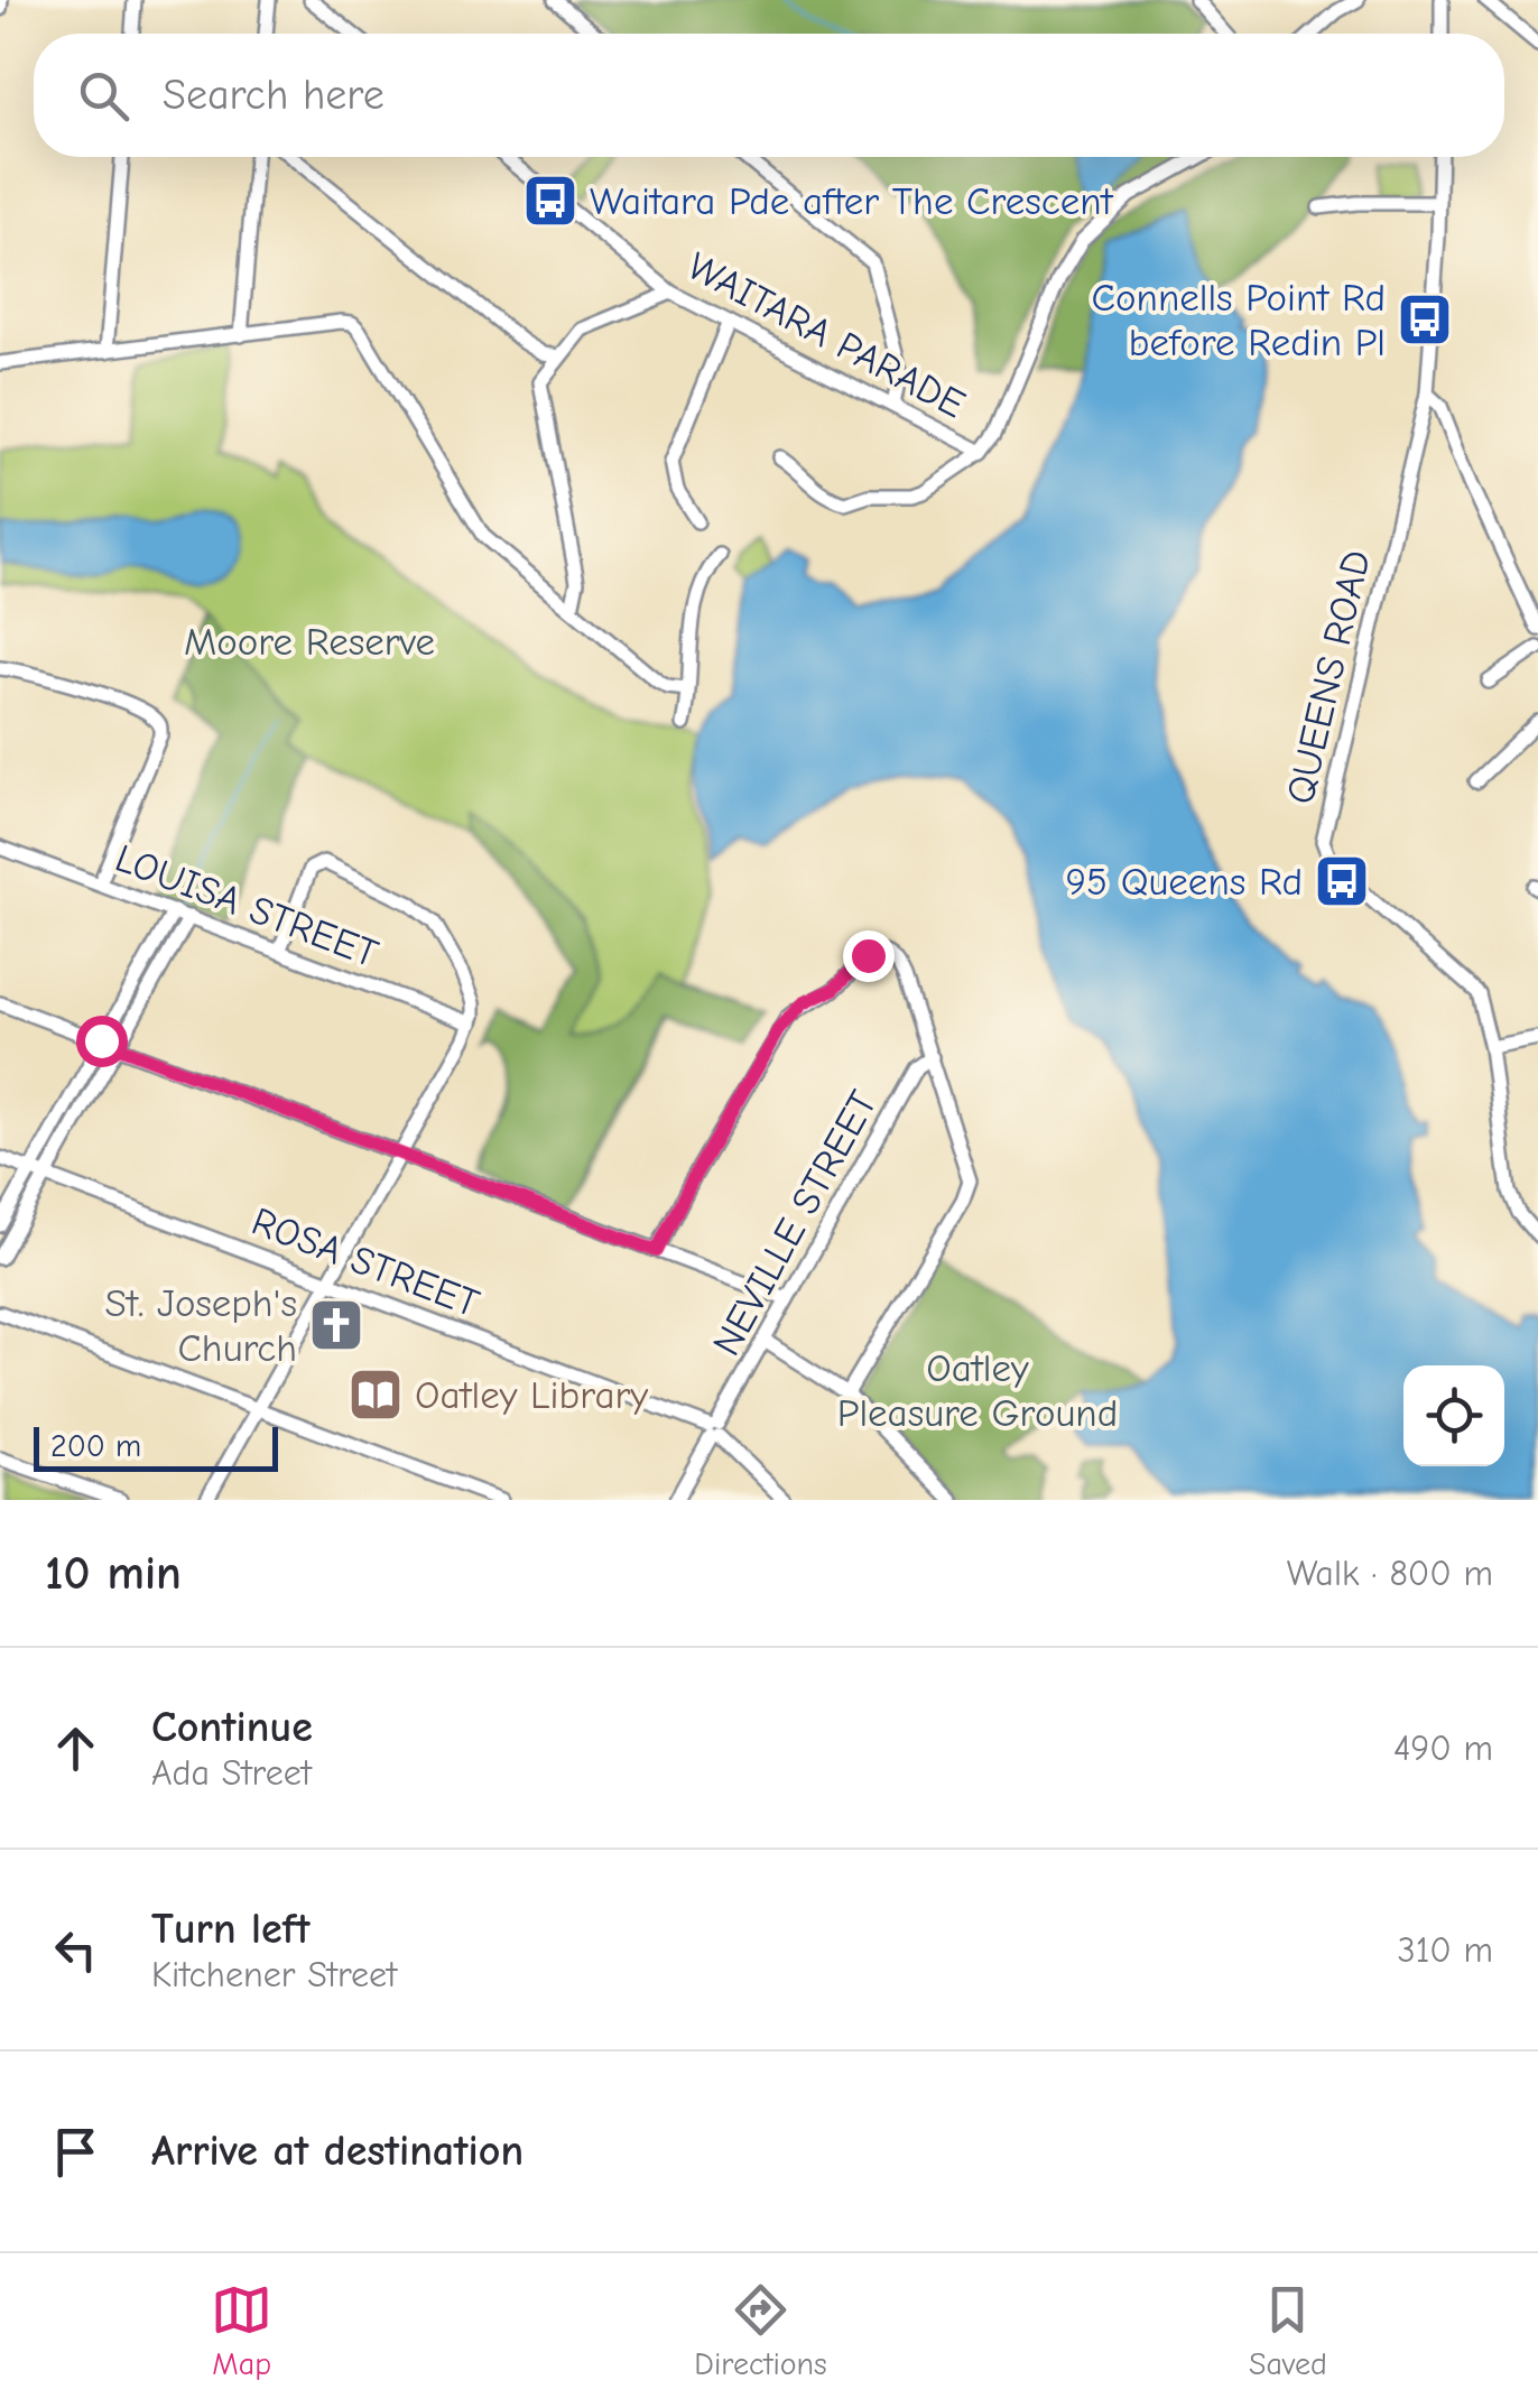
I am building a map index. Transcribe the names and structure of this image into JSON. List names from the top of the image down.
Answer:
{
  "streets": {
    "street": [
      "WAITARA PARADE",
      "QUEENS ROAD",
      "LOUISA STREET",
      "NEVILLE STREET",
      "ROSA STREET"
    ]
  },
  "crossings": [
    ["NEVILLE STREET", "ROSA STREET"]
  ],
  "parks": ["Moore Reserve", "Oatley Pleasure Ground"],
  "places": {
    "bus stop": ["Waitara Pde after The Crescent", "Connells Point Rd before Redin Pl", "95 Queens Rd"],
    "church": ["St. Joseph's Church"],
    "library": ["Oatley Library"]
  },
  "scale_bar": "200 m",
  "page": {
    "search": "Search here",
    "scale": "200 m",
    "heading": ["10 min", "Walk · 800 m"],
    "list": [
      ["Continue", "Ada Street", "490 m"],
      ["Turn left", "Kitchener Street", "310 m"],
      "Arrive at destination"
    ],
    "nav": ["Map", "Directions", "Saved"]
  }
}
